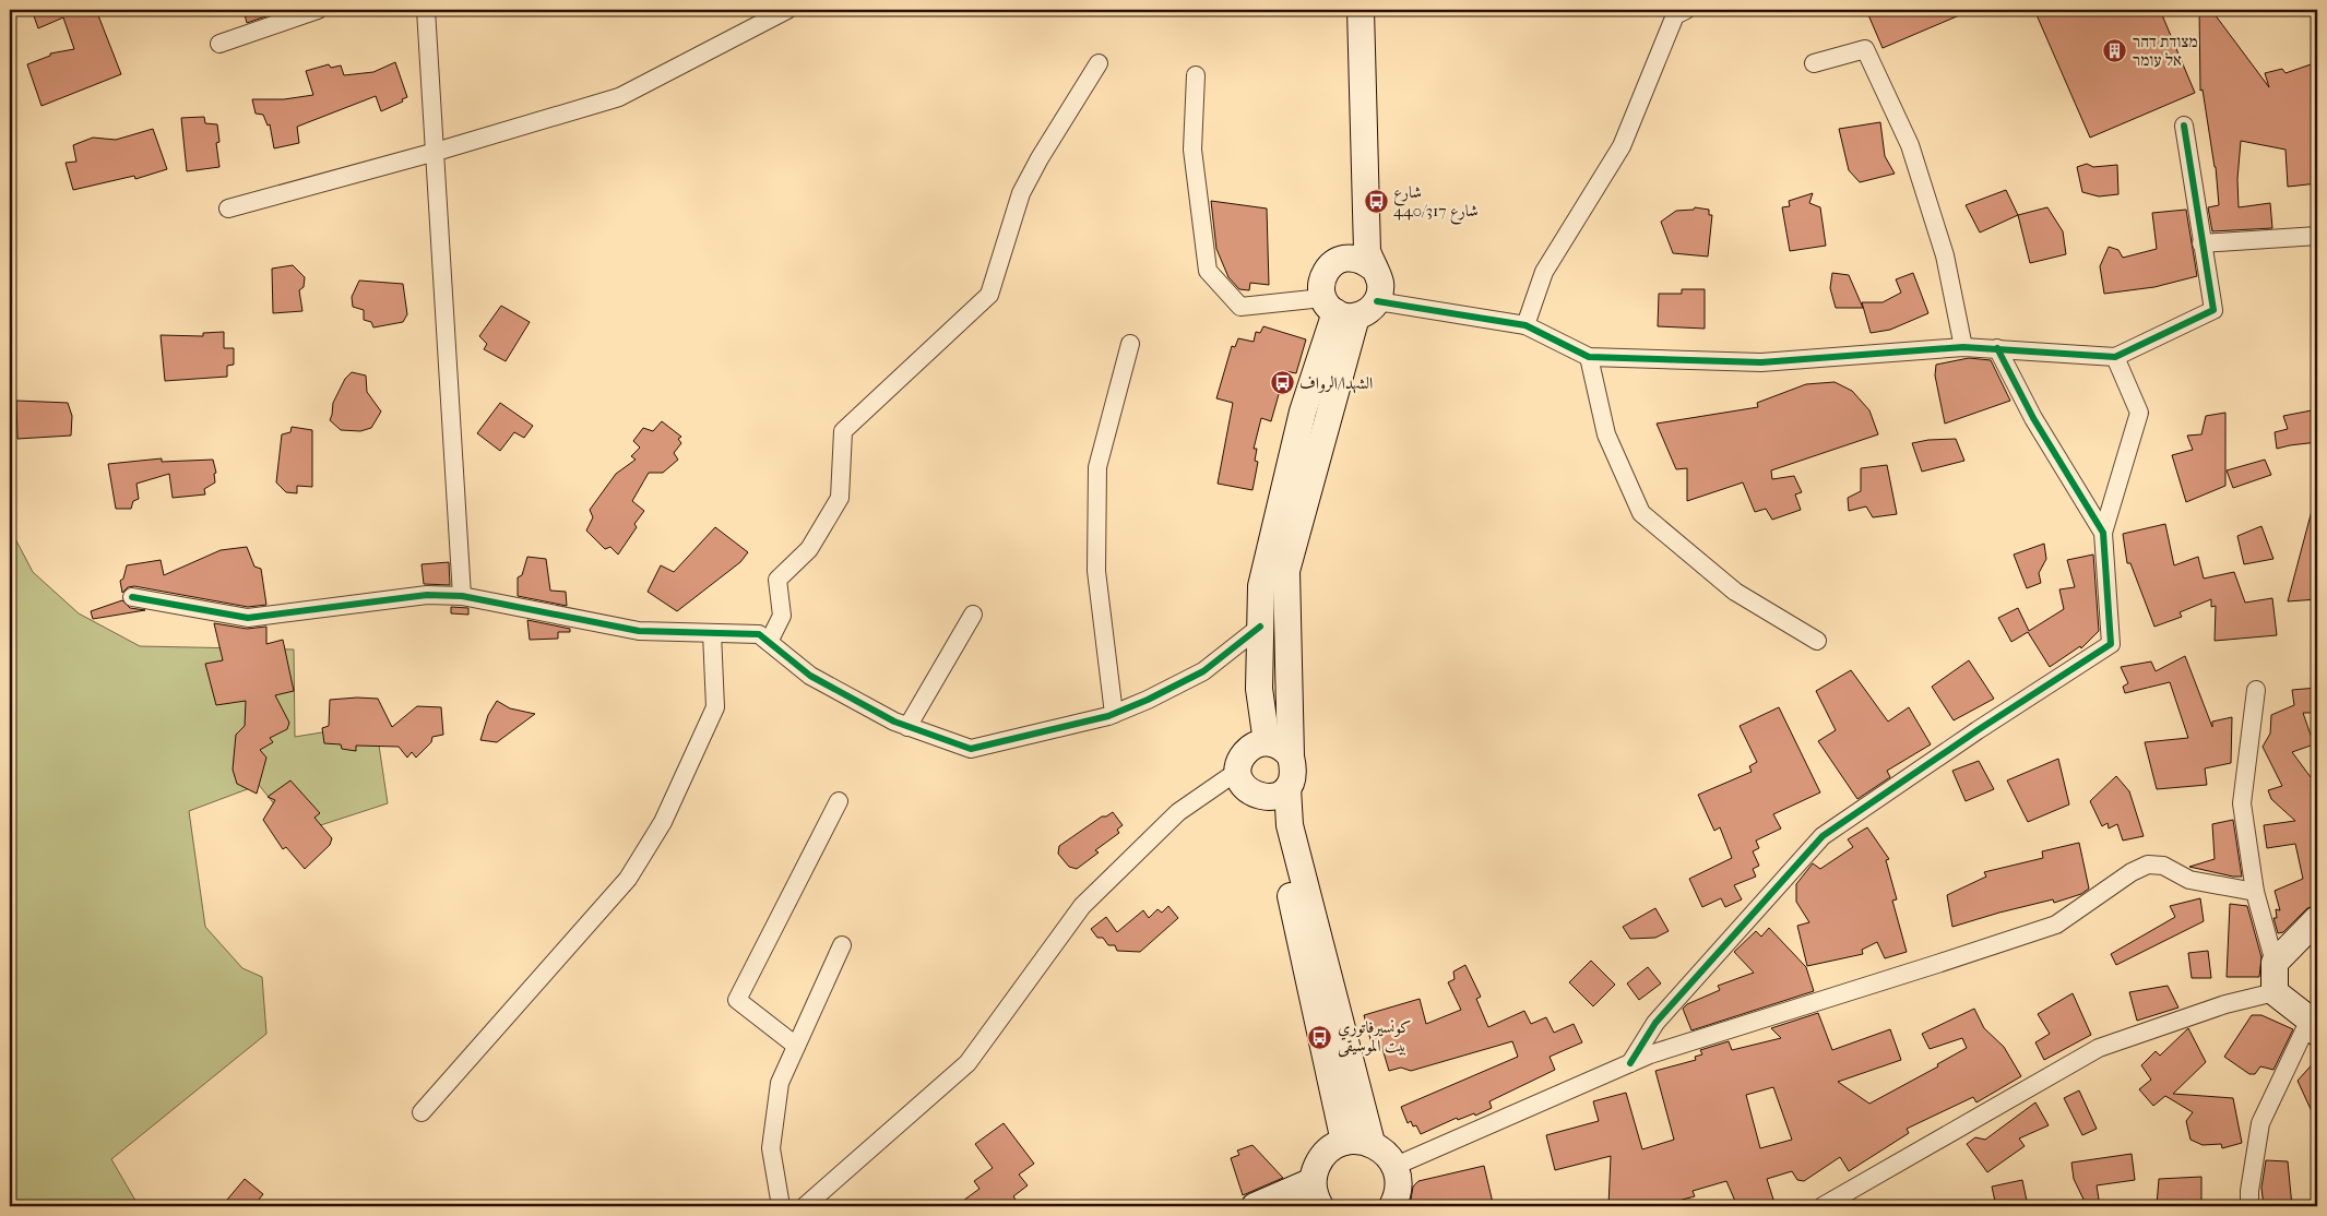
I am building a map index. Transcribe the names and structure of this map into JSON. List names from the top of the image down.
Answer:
{
  "places": {
    "building": ["מצודת דהר אל עומר"],
    "bus stop": ["شارع 440/شارع 317", "الشهدا/الرواف", "كونسيرفاتوري بيت الموسيقى"]
  }
}
